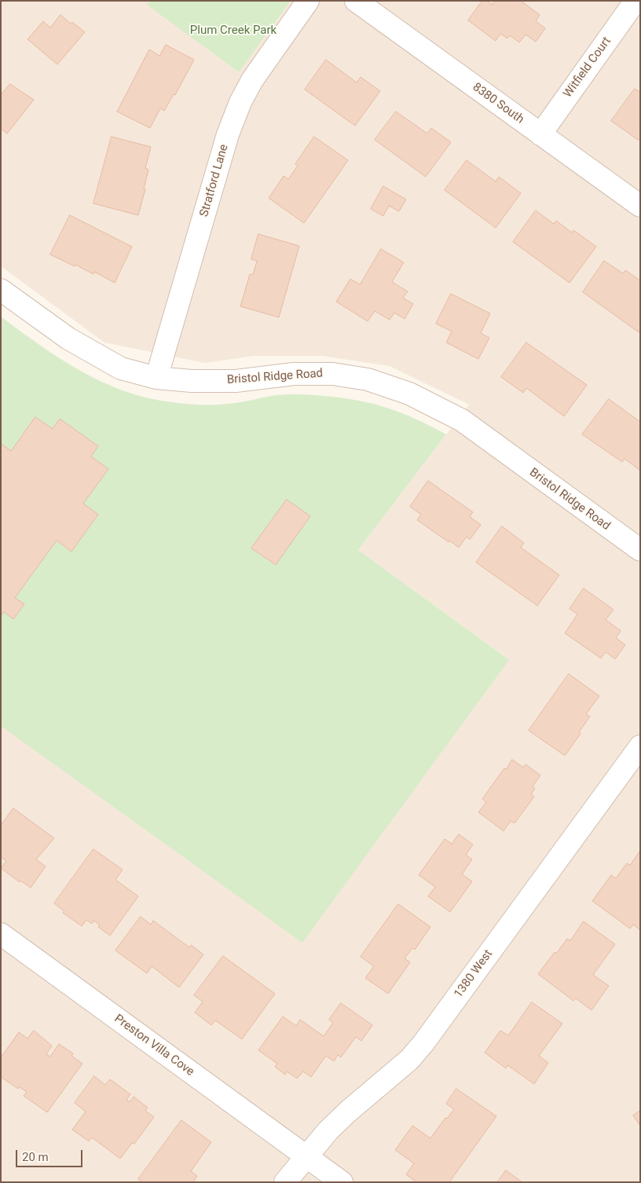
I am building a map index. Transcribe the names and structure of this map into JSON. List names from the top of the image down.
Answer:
{
  "streets": {
    "street": [
      "Witfield Court",
      "8380 South",
      "Stratford Lane",
      "Bristol Ridge Road",
      "1380 West",
      "Preston Villa Cove"
    ]
  },
  "crossings": [
    ["Witfield Court", "8380 South"],
    ["Stratford Lane", "Bristol Ridge Road"],
    ["1380 West", "Preston Villa Cove"]
  ],
  "parks": ["Plum Creek Park"],
  "scale_bar": "20 m"
}
